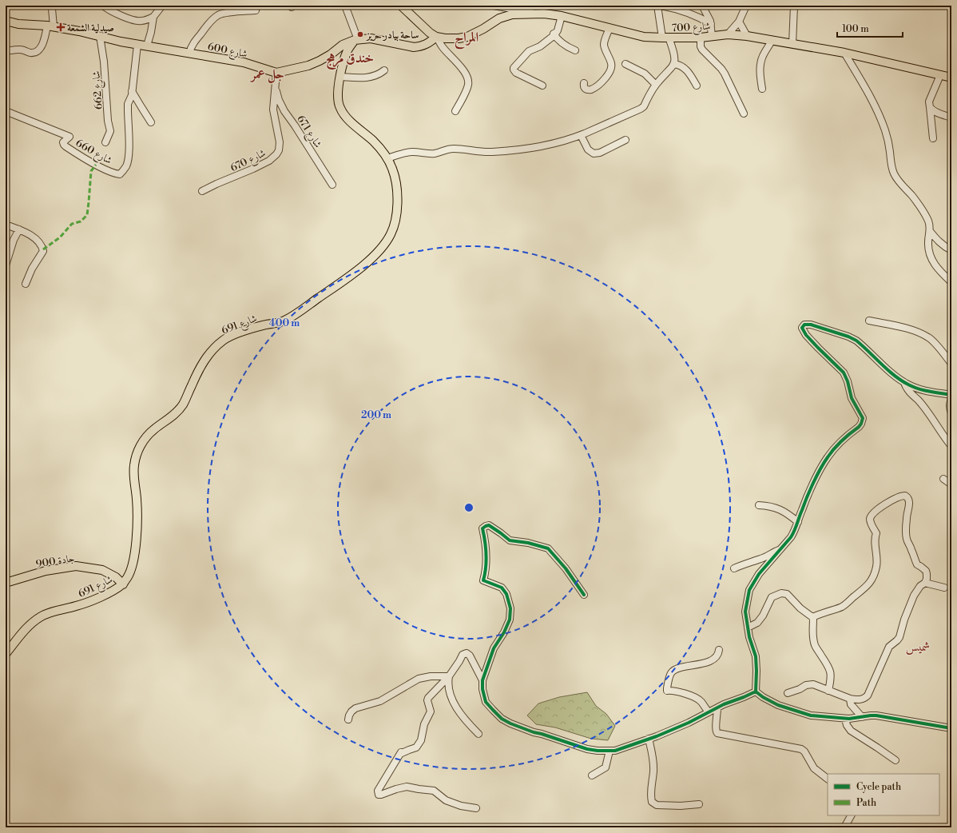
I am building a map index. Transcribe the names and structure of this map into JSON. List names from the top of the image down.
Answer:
{
  "streets": {
    "main road": [
      "شارع 700",
      "شارع 600",
      "شارع 691",
      "جادة 900"
    ],
    "street": [
      "شارع 662",
      "شارع 671",
      "شارع 660",
      "شارع 670"
    ]
  },
  "crossings": [
    ["شارع 600", "شارع 662"],
    ["شارع 600", "شارع 660"],
    ["شارع 600", "شارع 670"],
    ["شارع 671", "شارع 670"],
    ["شارع 691", "جادة 900"]
  ],
  "districts": [
    "المراح",
    "خندق مرهج",
    "جل عمر",
    "شميس"
  ],
  "places": {
    "health": ["صيدلية الشمعة"],
    "other": ["ساحة بيادر حريز"]
  },
  "legend": ["Cycle path", "Path"],
  "scale_bar": "100 m",
  "rings": ["400 m", "200 m"]
}
